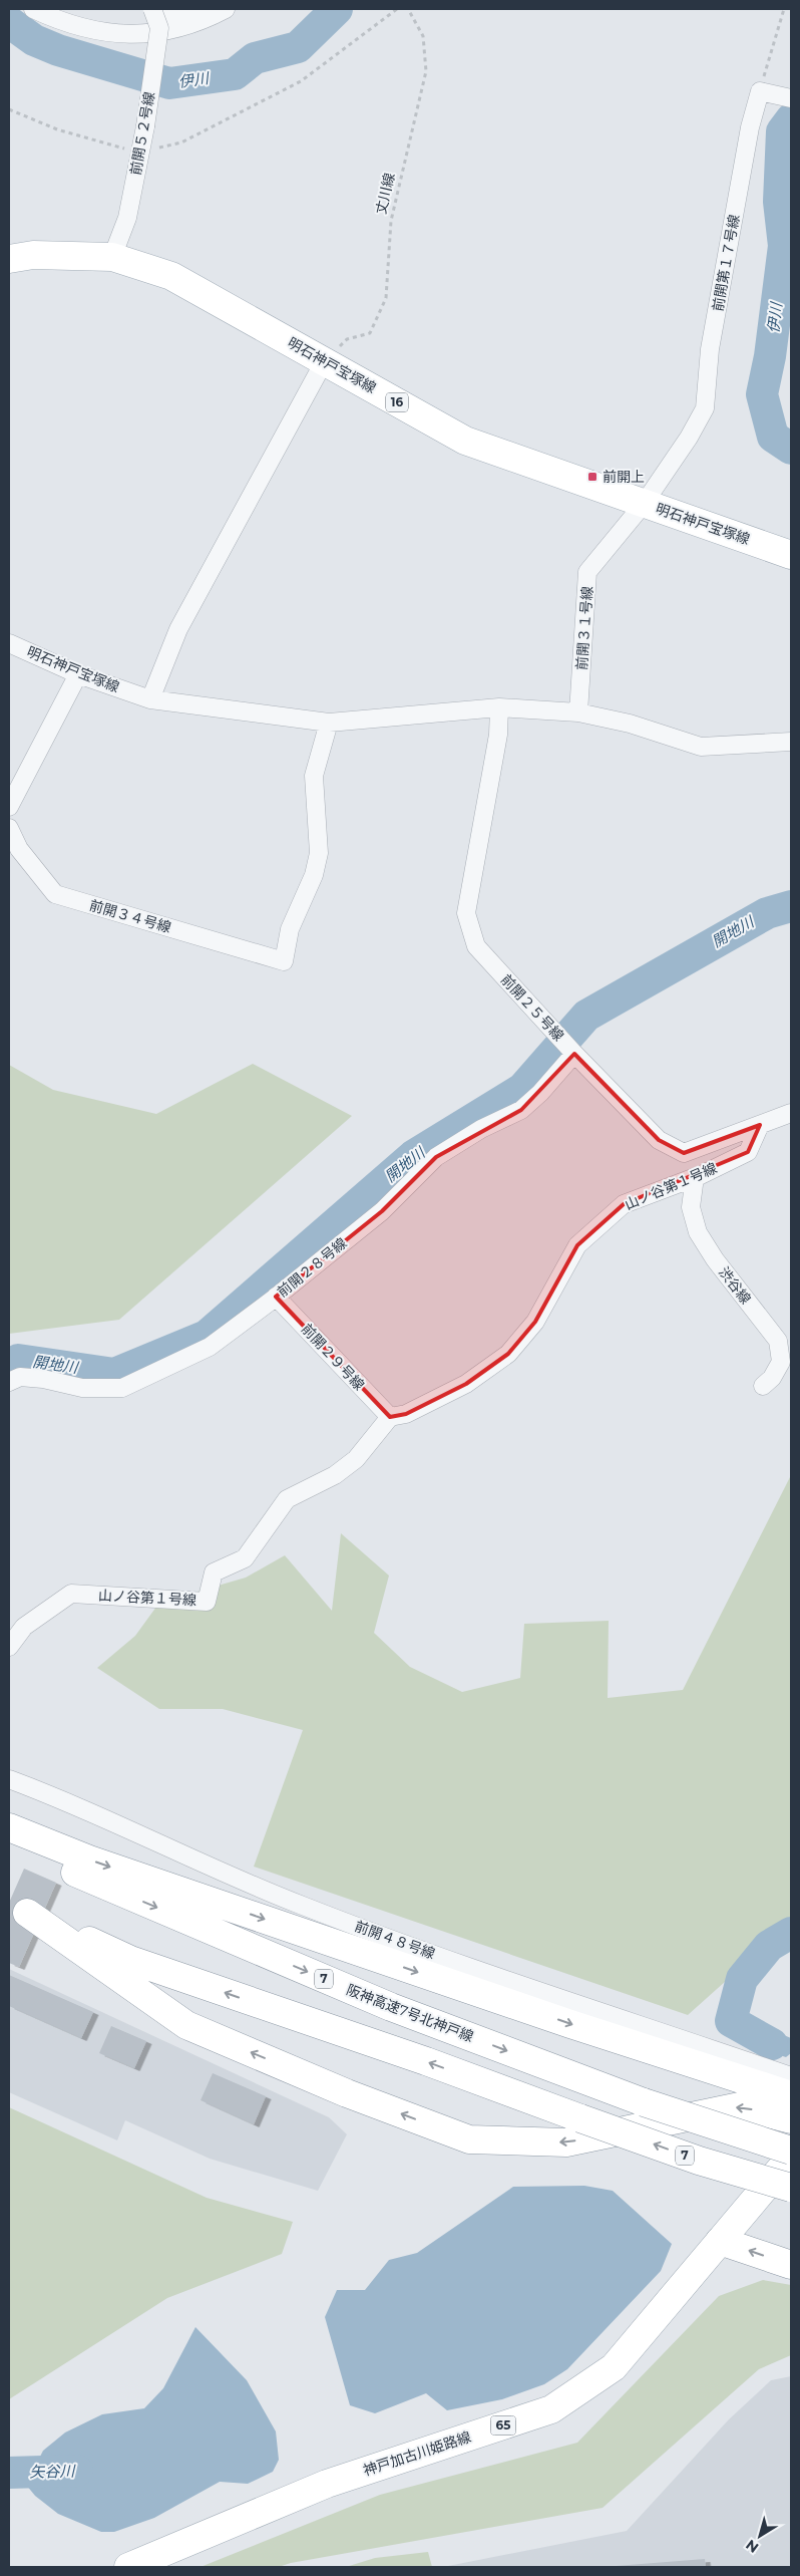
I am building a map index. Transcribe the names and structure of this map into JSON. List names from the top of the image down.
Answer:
{
  "streets": {
    "main road": [
      "明石神戸宝塚線",
      "16",
      "7",
      "阪神高速7号北神戸線",
      "65",
      "神戸加古川姫路線"
    ],
    "street": [
      "前開５２号線",
      "前開第１７号線",
      "前開３１号線",
      "前開３４号線",
      "前開２５号線",
      "山ノ谷第１号線",
      "前開２８号線",
      "渋谷線",
      "前開２９号線",
      "前開４８号線"
    ],
    "path": ["丈川線"]
  },
  "crossings": [
    ["前開５２号線", "明石神戸宝塚線"],
    ["丈川線", "明石神戸宝塚線"],
    ["前開第１７号線", "明石神戸宝塚線"],
    ["前開第１７号線", "前開３１号線"],
    ["明石神戸宝塚線", "前開３１号線"],
    ["明石神戸宝塚線", "前開３４号線"],
    ["明石神戸宝塚線", "前開２５号線"],
    ["前開２５号線", "山ノ谷第１号線"],
    ["前開２５号線", "前開２８号線"],
    ["山ノ谷第１号線", "渋谷線"],
    ["山ノ谷第１号線", "前開２９号線"],
    ["前開２８号線", "前開２９号線"]
  ],
  "water": ["伊川", "開地川", "矢谷川"],
  "places": {
    "transit": ["前開上"]
  },
  "north": "bottom left"
}
